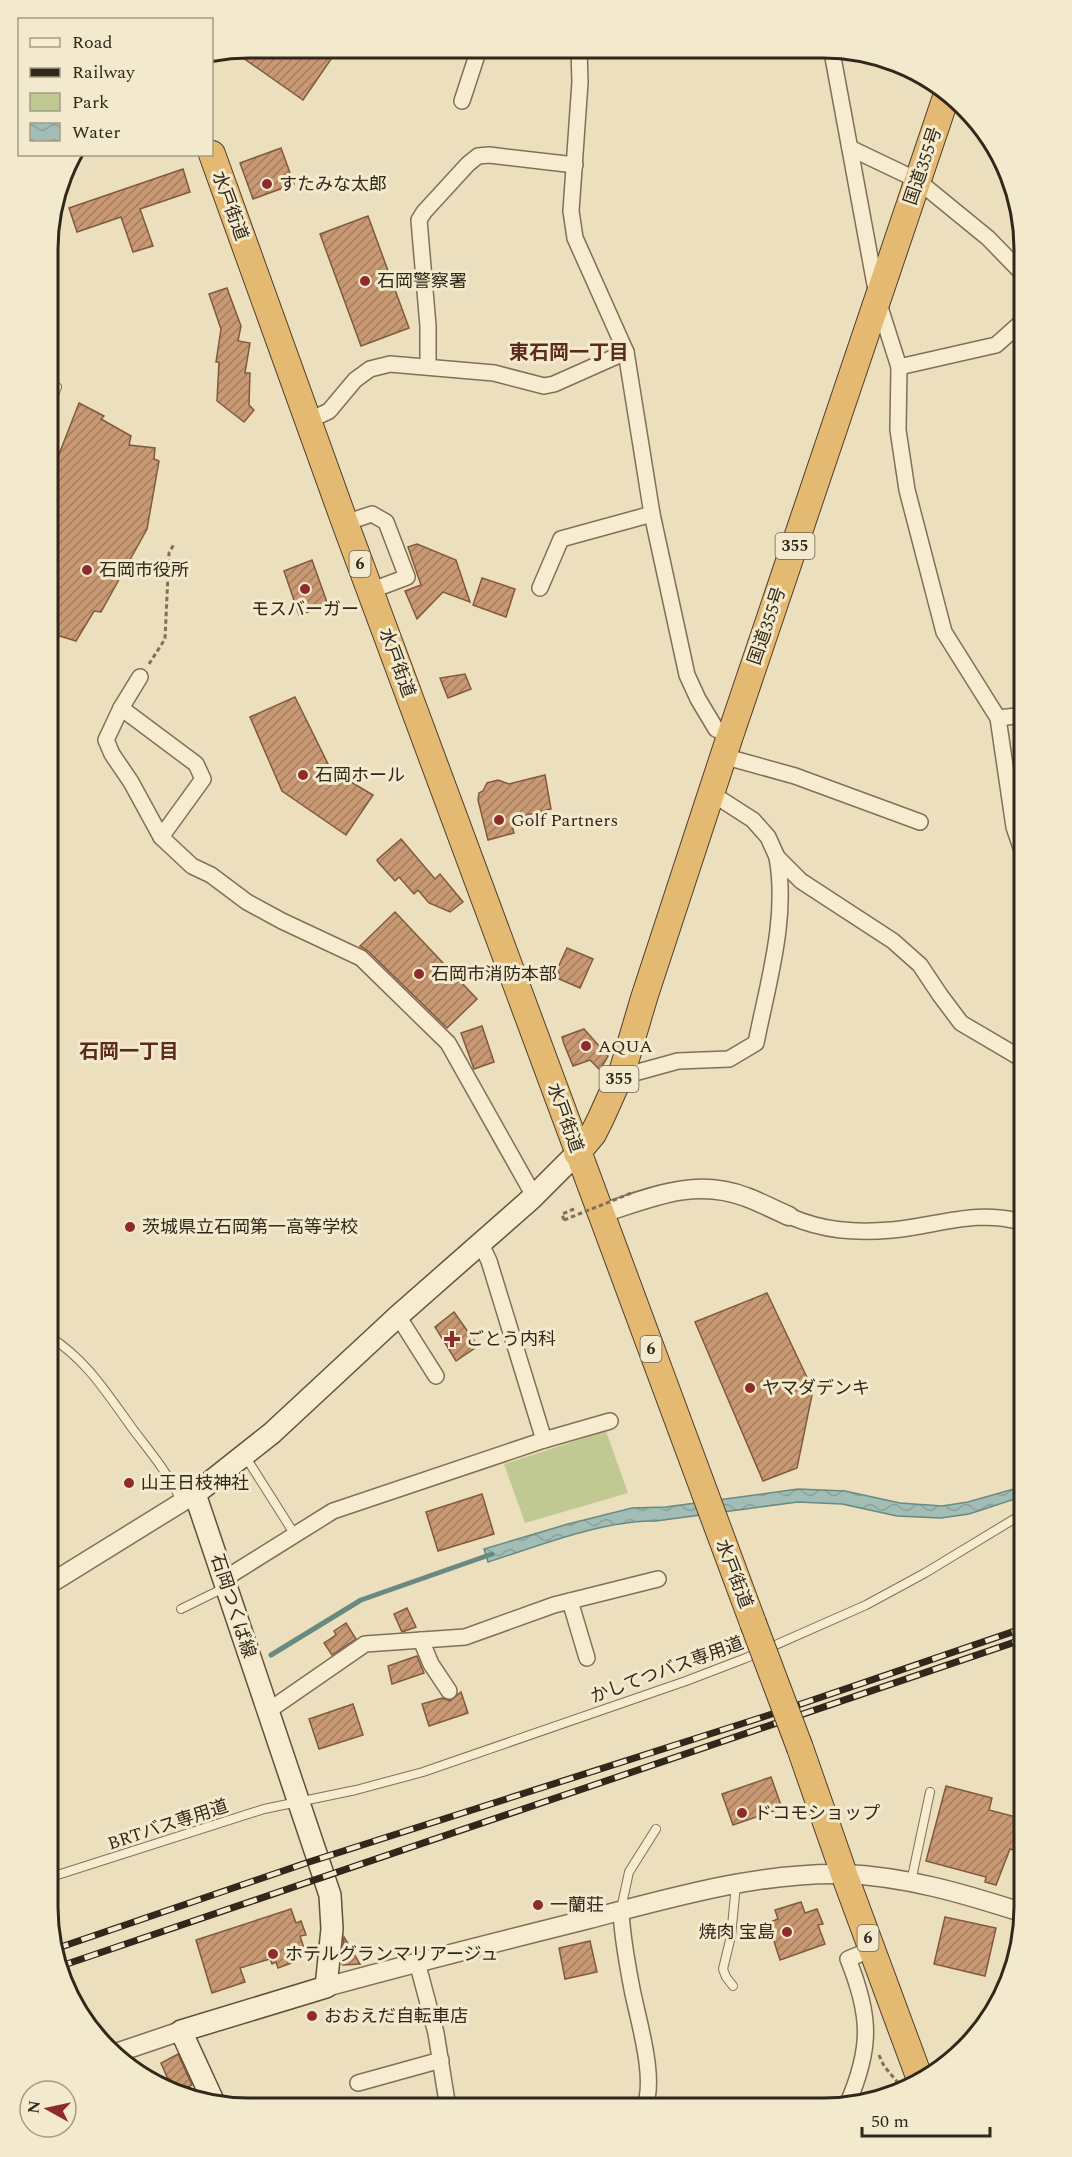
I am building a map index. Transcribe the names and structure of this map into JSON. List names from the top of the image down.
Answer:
{
  "streets": {
    "highway": [
      "国道355号",
      "水戸街道",
      "355",
      "6"
    ],
    "main road": ["石岡つくば線"],
    "lane": ["かしてつバス専用道", "BRTバス専用道"]
  },
  "crossings": [
    ["国道355号", "水戸街道"],
    ["石岡つくば線", "かしてつバス専用道"],
    ["石岡つくば線", "BRTバス専用道"],
    ["かしてつバス専用道", "BRTバス専用道"]
  ],
  "districts": ["東石岡一丁目", "石岡一丁目"],
  "places": {
    "other": [
      "すたみな太郎",
      "石岡警察署",
      "石岡市役所",
      "モスバーガー",
      "石岡ホール",
      "Golf Partners",
      "石岡市消防本部",
      "AQUA",
      "茨城県立石岡第一高等学校",
      "ヤマダデンキ",
      "山王日枝神社",
      "ドコモショップ",
      "一蘭荘",
      "焼肉 宝島",
      "ホテルグランマリアージュ",
      "おおえだ自転車店"
    ],
    "health": ["ごとう内科"]
  },
  "legend": [
    "Road",
    "Railway",
    "Park",
    "Water"
  ],
  "scale_bar": "50 m",
  "north": "left"
}
